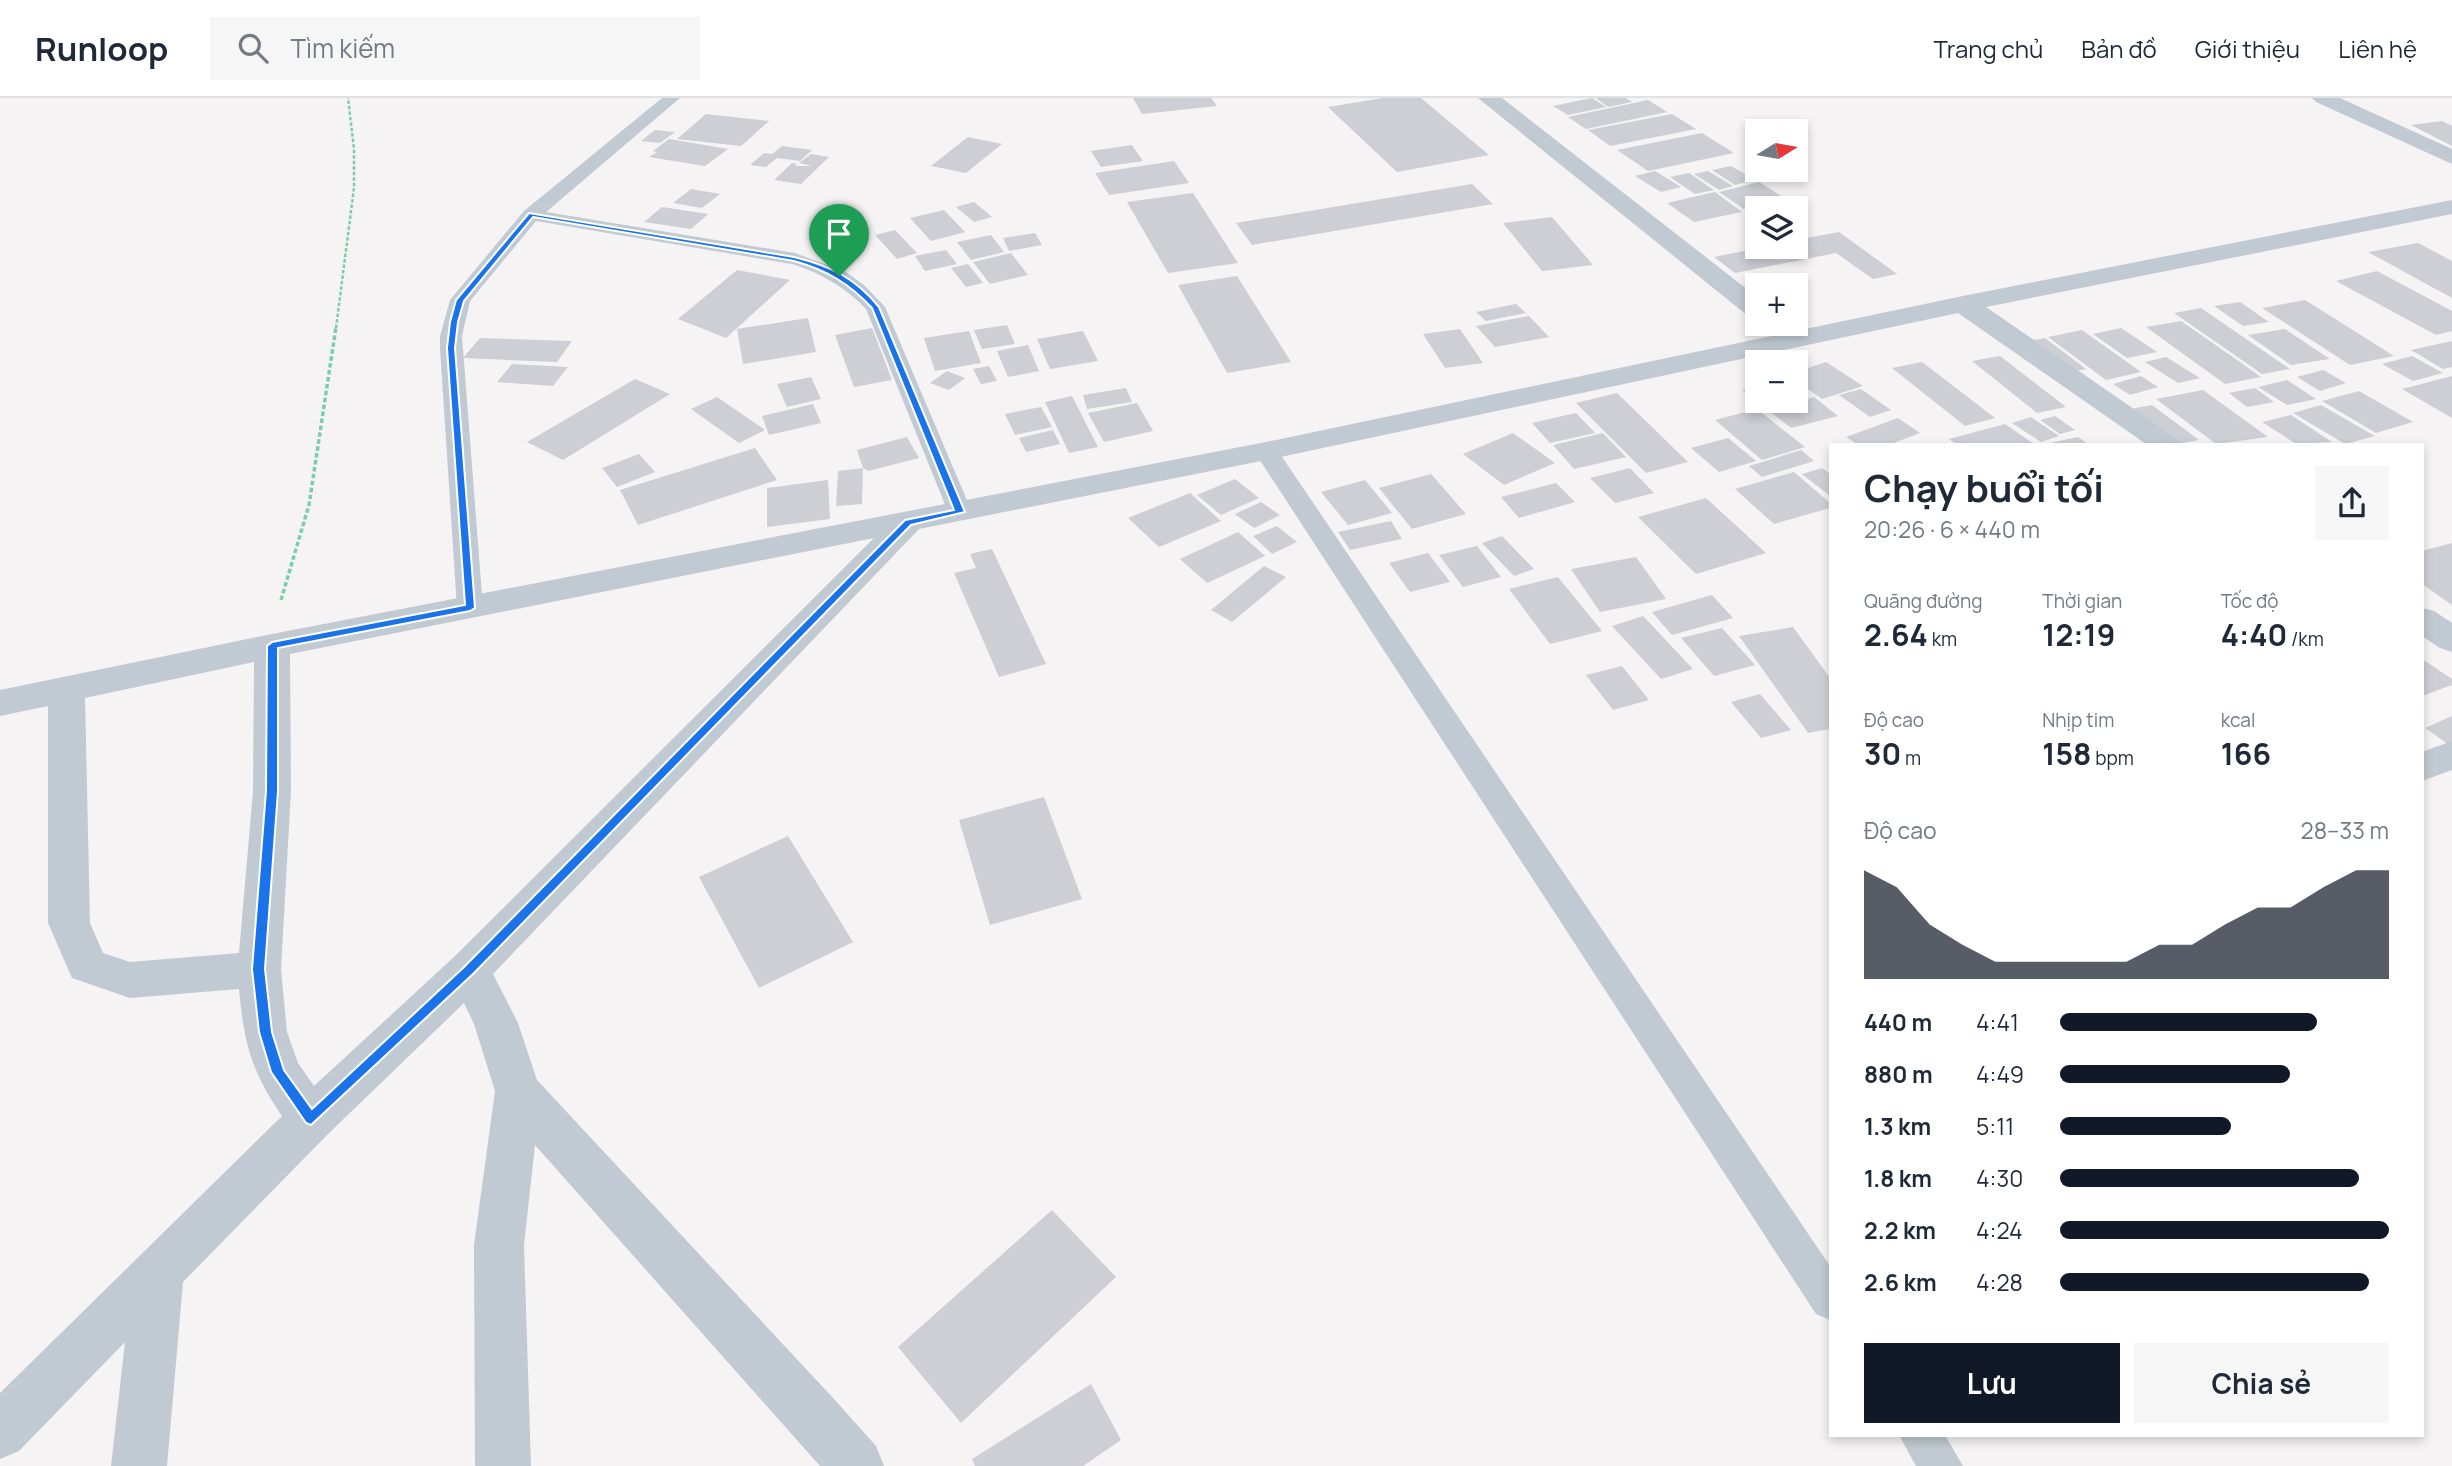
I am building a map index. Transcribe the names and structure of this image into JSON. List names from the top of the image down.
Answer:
{
  "north": "right",
  "page": {
    "header": "Runloop",
    "search": "Tìm kiếm",
    "nav": [
      "Trang chủ",
      "Bản đồ",
      "Giới thiệu",
      "Liên hệ"
    ],
    "map_buttons": ["+", "−"],
    "heading": ["Chạy buổi tối", "20:26 · 6 × 440 m"],
    "stats": [
      ["Quãng đường", "2.64 km"],
      ["Thời gian", "12:19"],
      ["Tốc độ", "4:40 /km"],
      ["Độ cao", "30 m"],
      ["Nhịp tim", "158 bpm"],
      ["kcal", "166"]
    ],
    "chart": ["Độ cao", "28–33 m"],
    "list": [
      {
        "name": "440 m",
        "note": "4:41"
      },
      {
        "name": "880 m",
        "note": "4:49"
      },
      {
        "name": "1.3 km",
        "note": "5:11"
      },
      {
        "name": "1.8 km",
        "note": "4:30"
      },
      {
        "name": "2.2 km",
        "note": "4:24"
      },
      {
        "name": "2.6 km",
        "note": "4:28"
      }
    ],
    "buttons": ["Lưu", "Chia sẻ"]
  }
}
